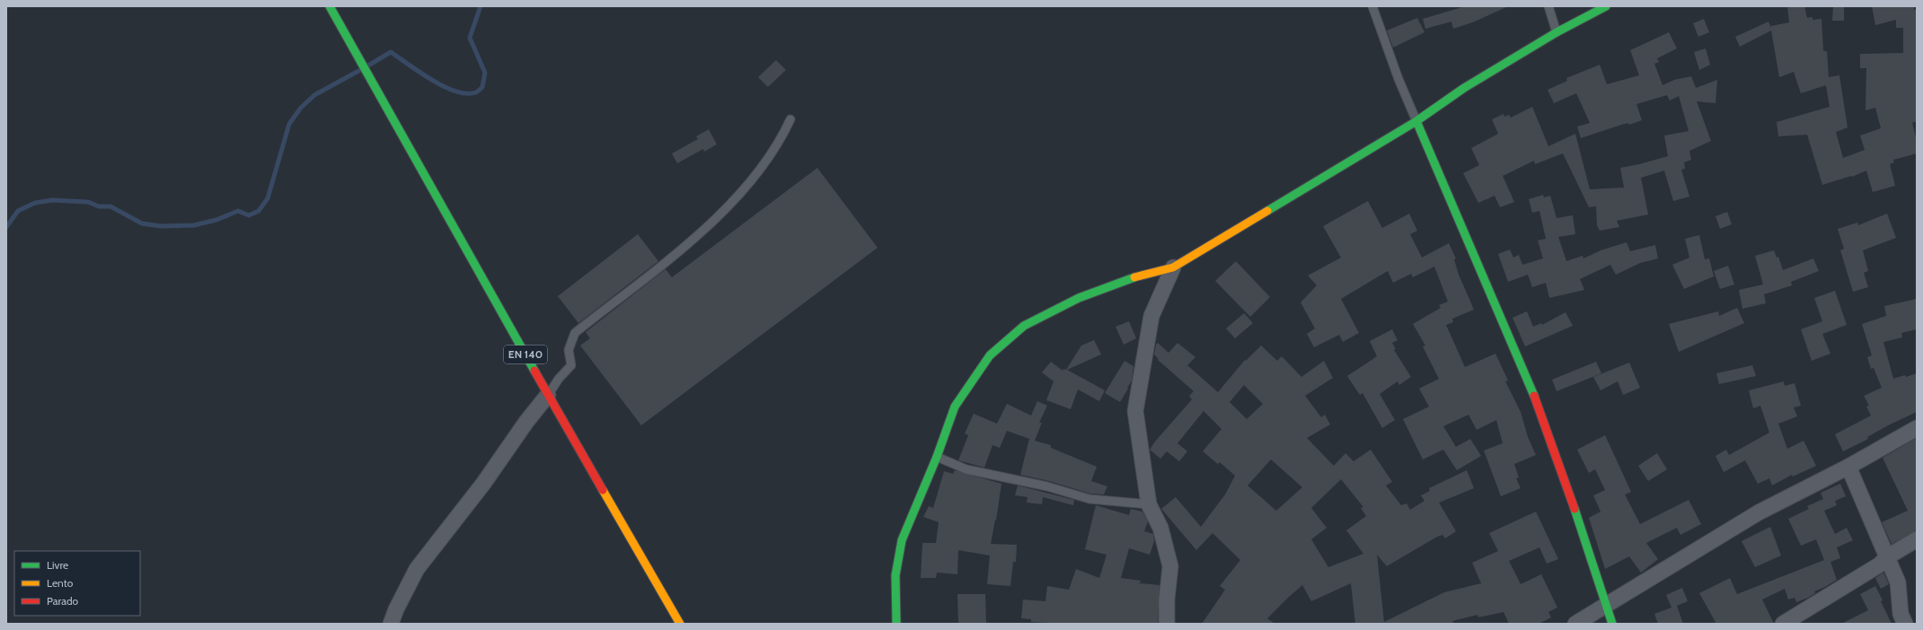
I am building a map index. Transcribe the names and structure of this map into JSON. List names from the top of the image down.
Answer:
{
  "streets": {
    "street": ["EN 140"]
  },
  "legend": ["Livre", "Lento", "Parado"]
}
